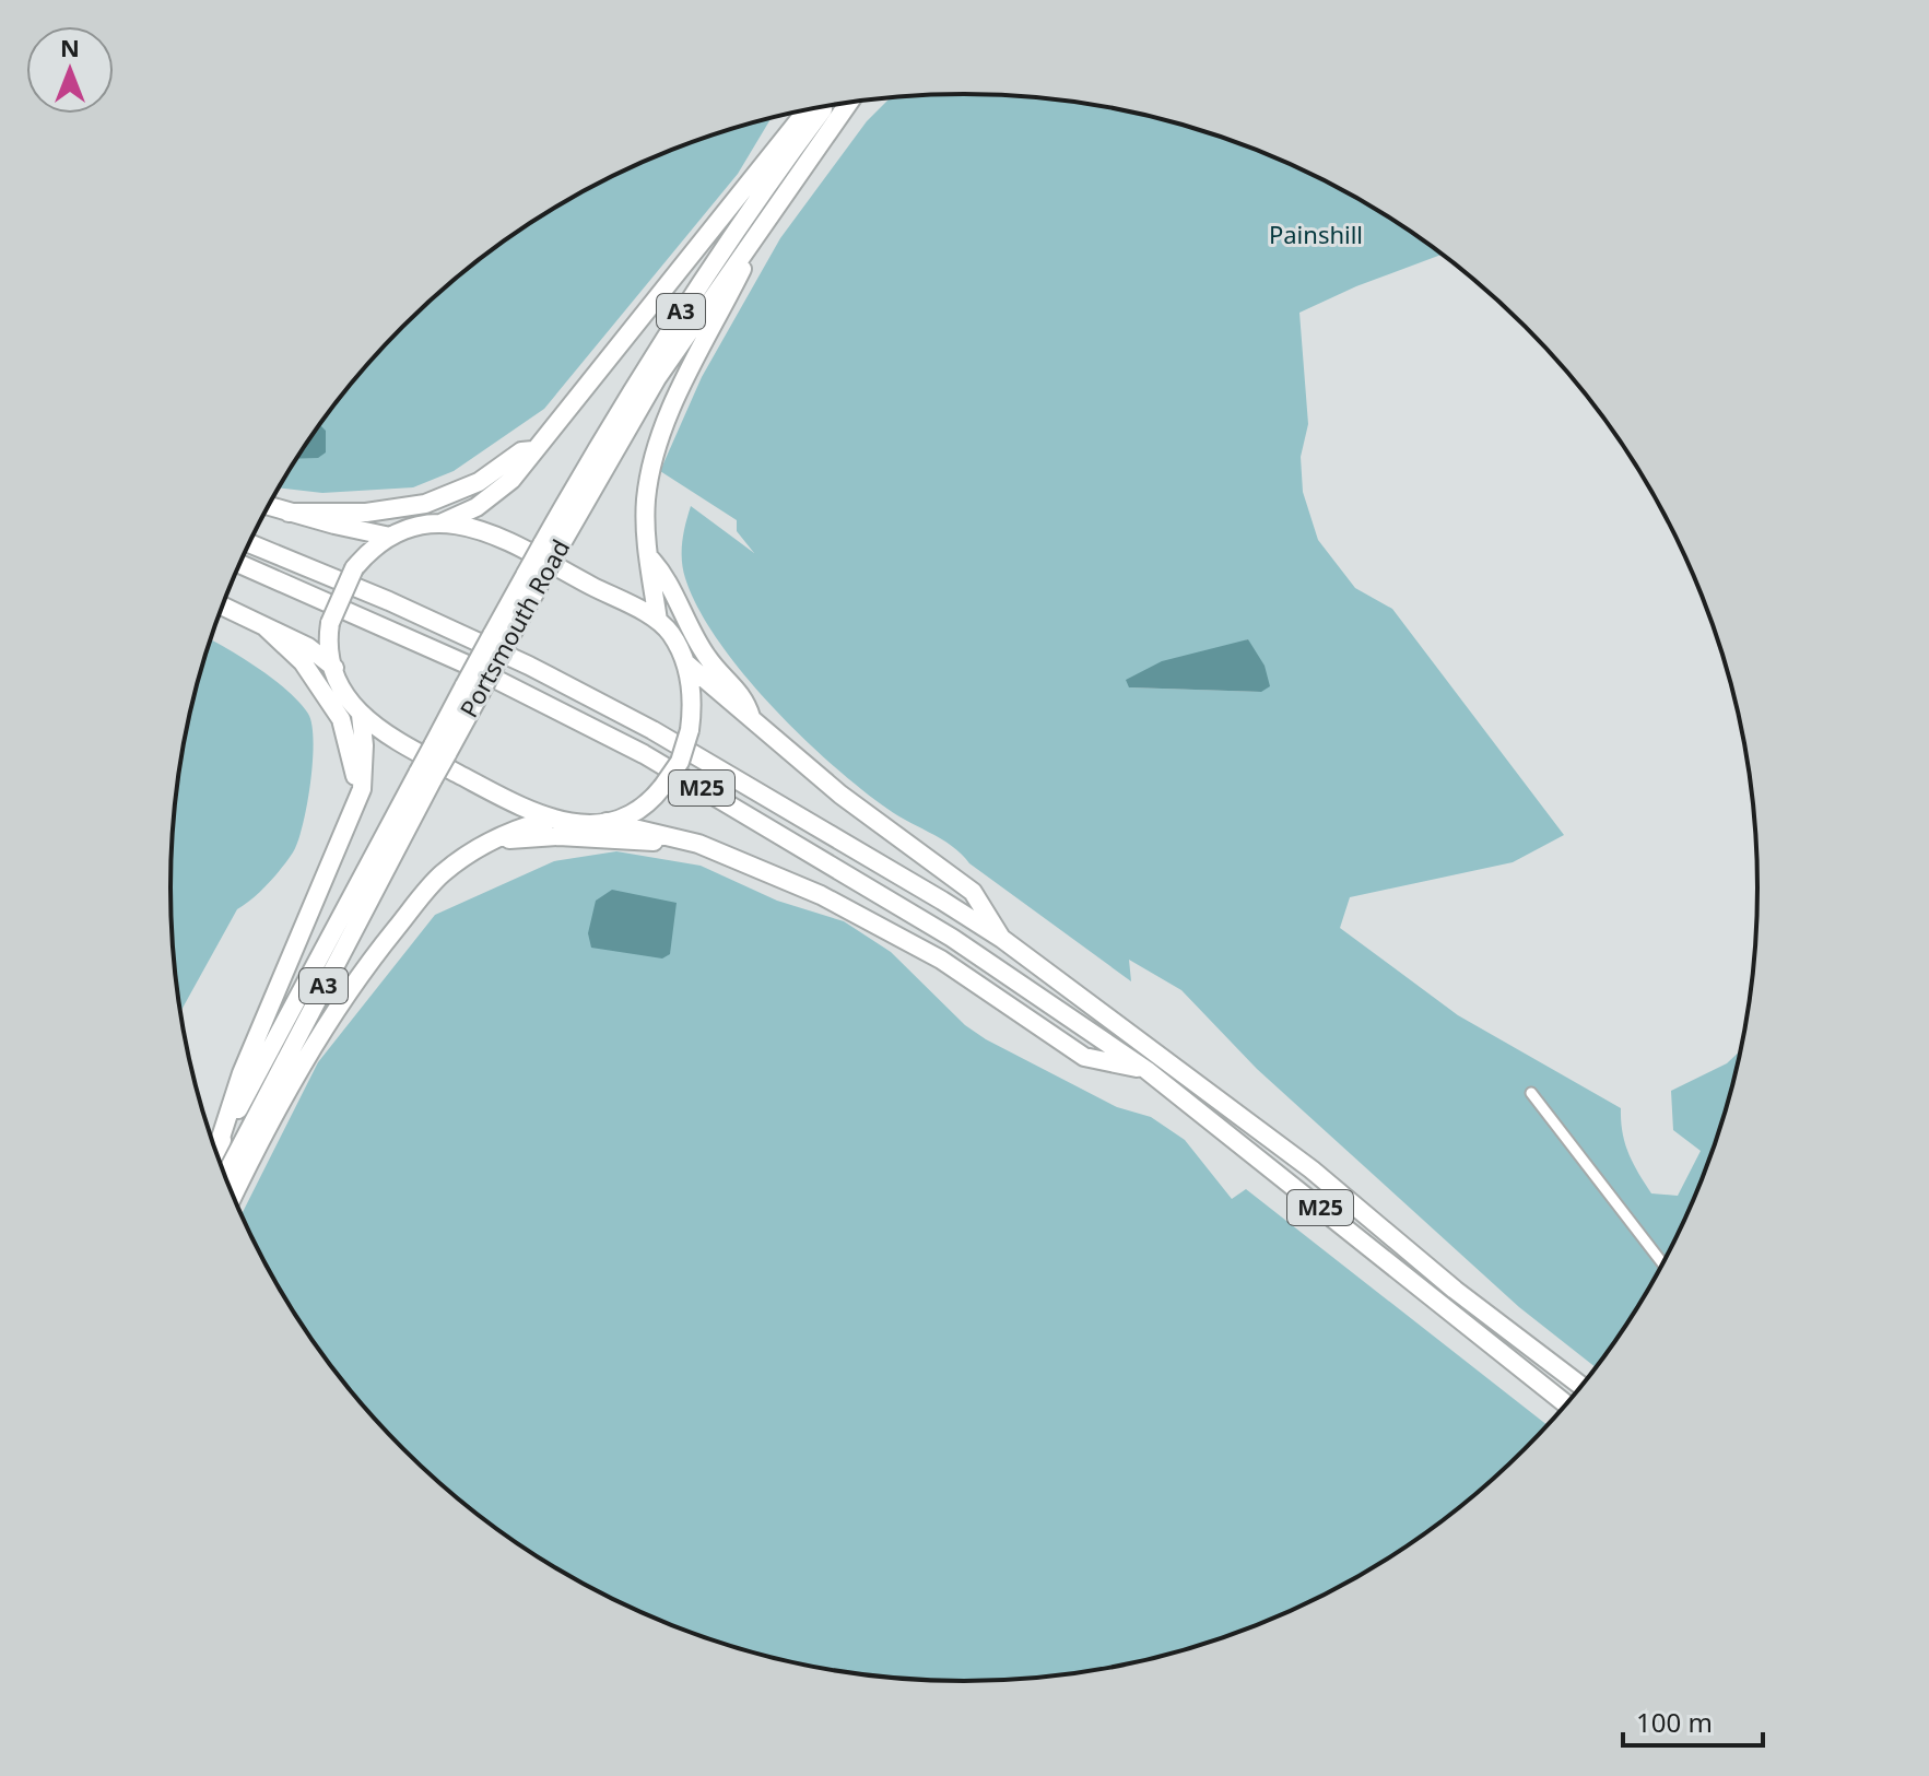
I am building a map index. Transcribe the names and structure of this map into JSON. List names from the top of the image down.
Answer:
{
  "streets": {
    "highway": ["A3", "Portsmouth Road", "M25"]
  },
  "crossings": [
    ["A3", "Portsmouth Road"],
    ["A3", "M25"]
  ],
  "parks": ["Painshill"],
  "scale_bar": "100 m",
  "north": "top"
}
